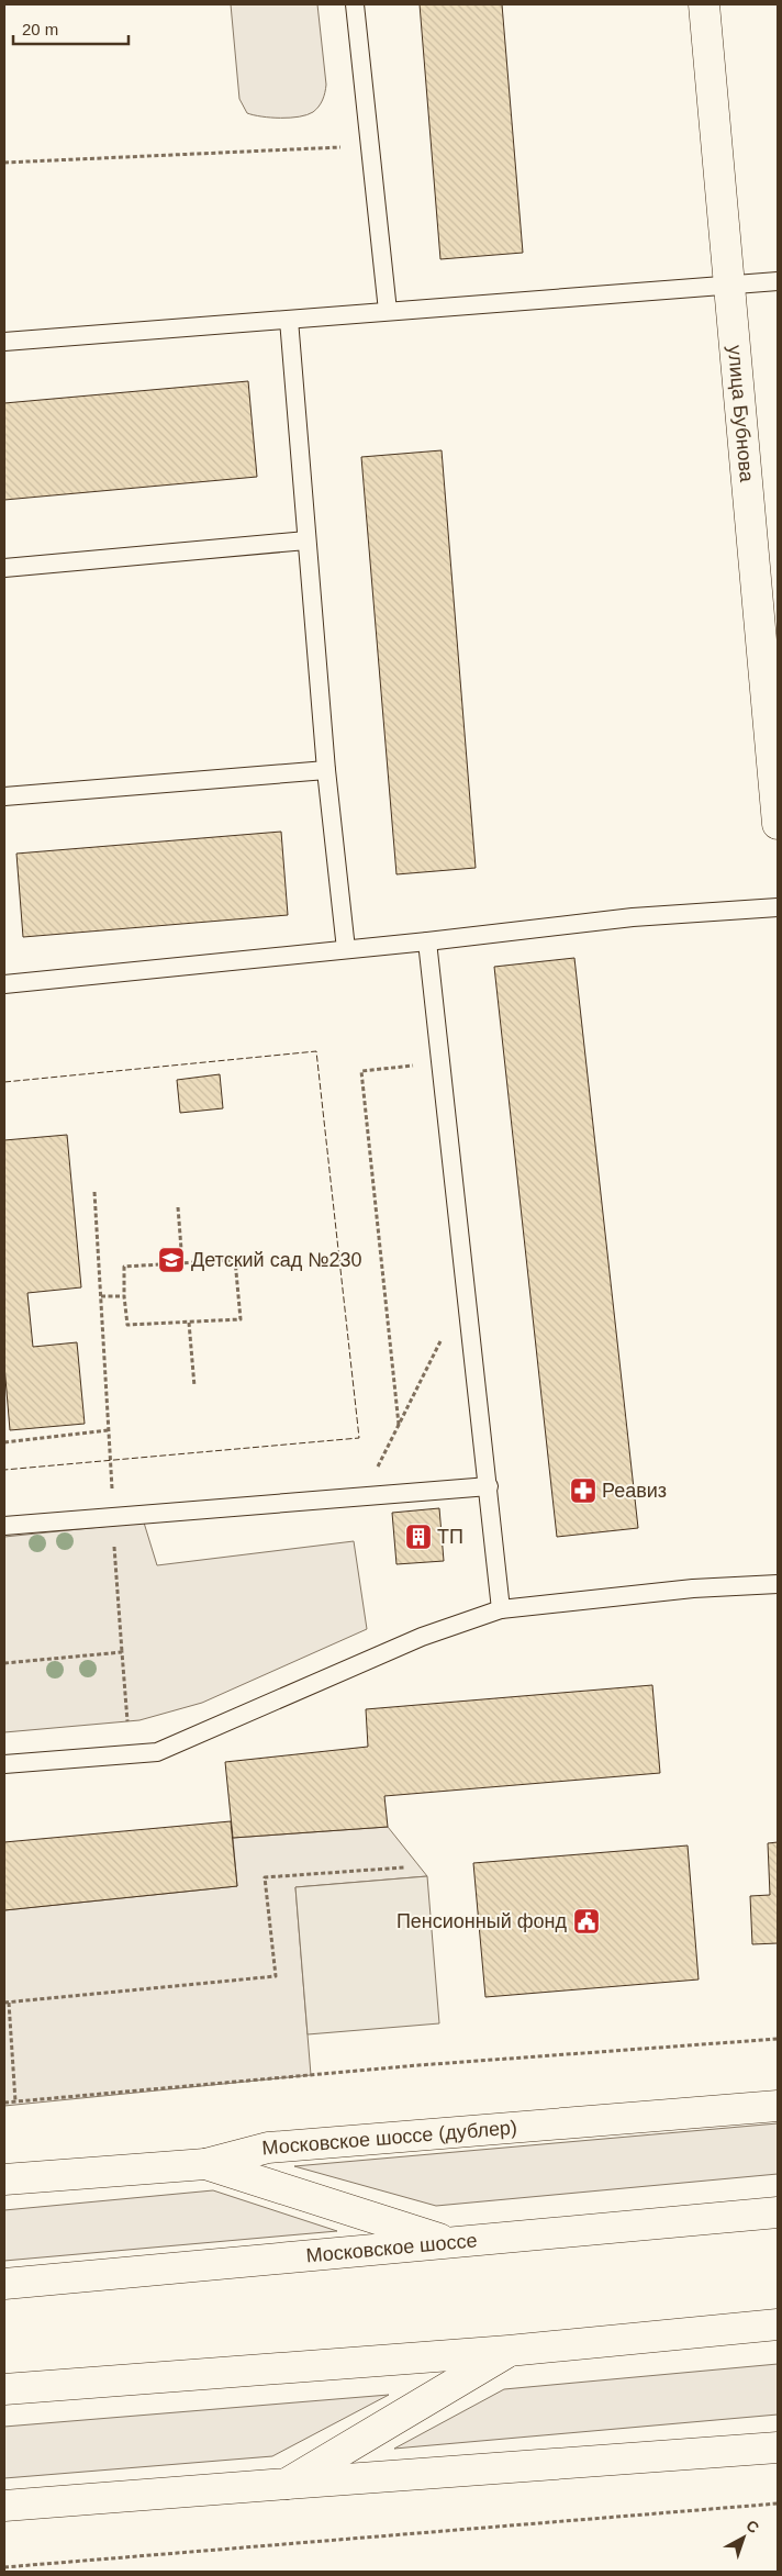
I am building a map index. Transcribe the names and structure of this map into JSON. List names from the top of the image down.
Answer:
{
  "streets": {
    "main road": ["улица Бубнова", "Московское шоссе (дублер)", "Московское шоссе"]
  },
  "places": {
    "school or university": ["Детский сад №230"],
    "pharmacy": ["Реавиз"],
    "building": ["ТП"],
    "public building": ["Пенсионный фонд"]
  },
  "scale_bar": "20 m",
  "north": "top right"
}
